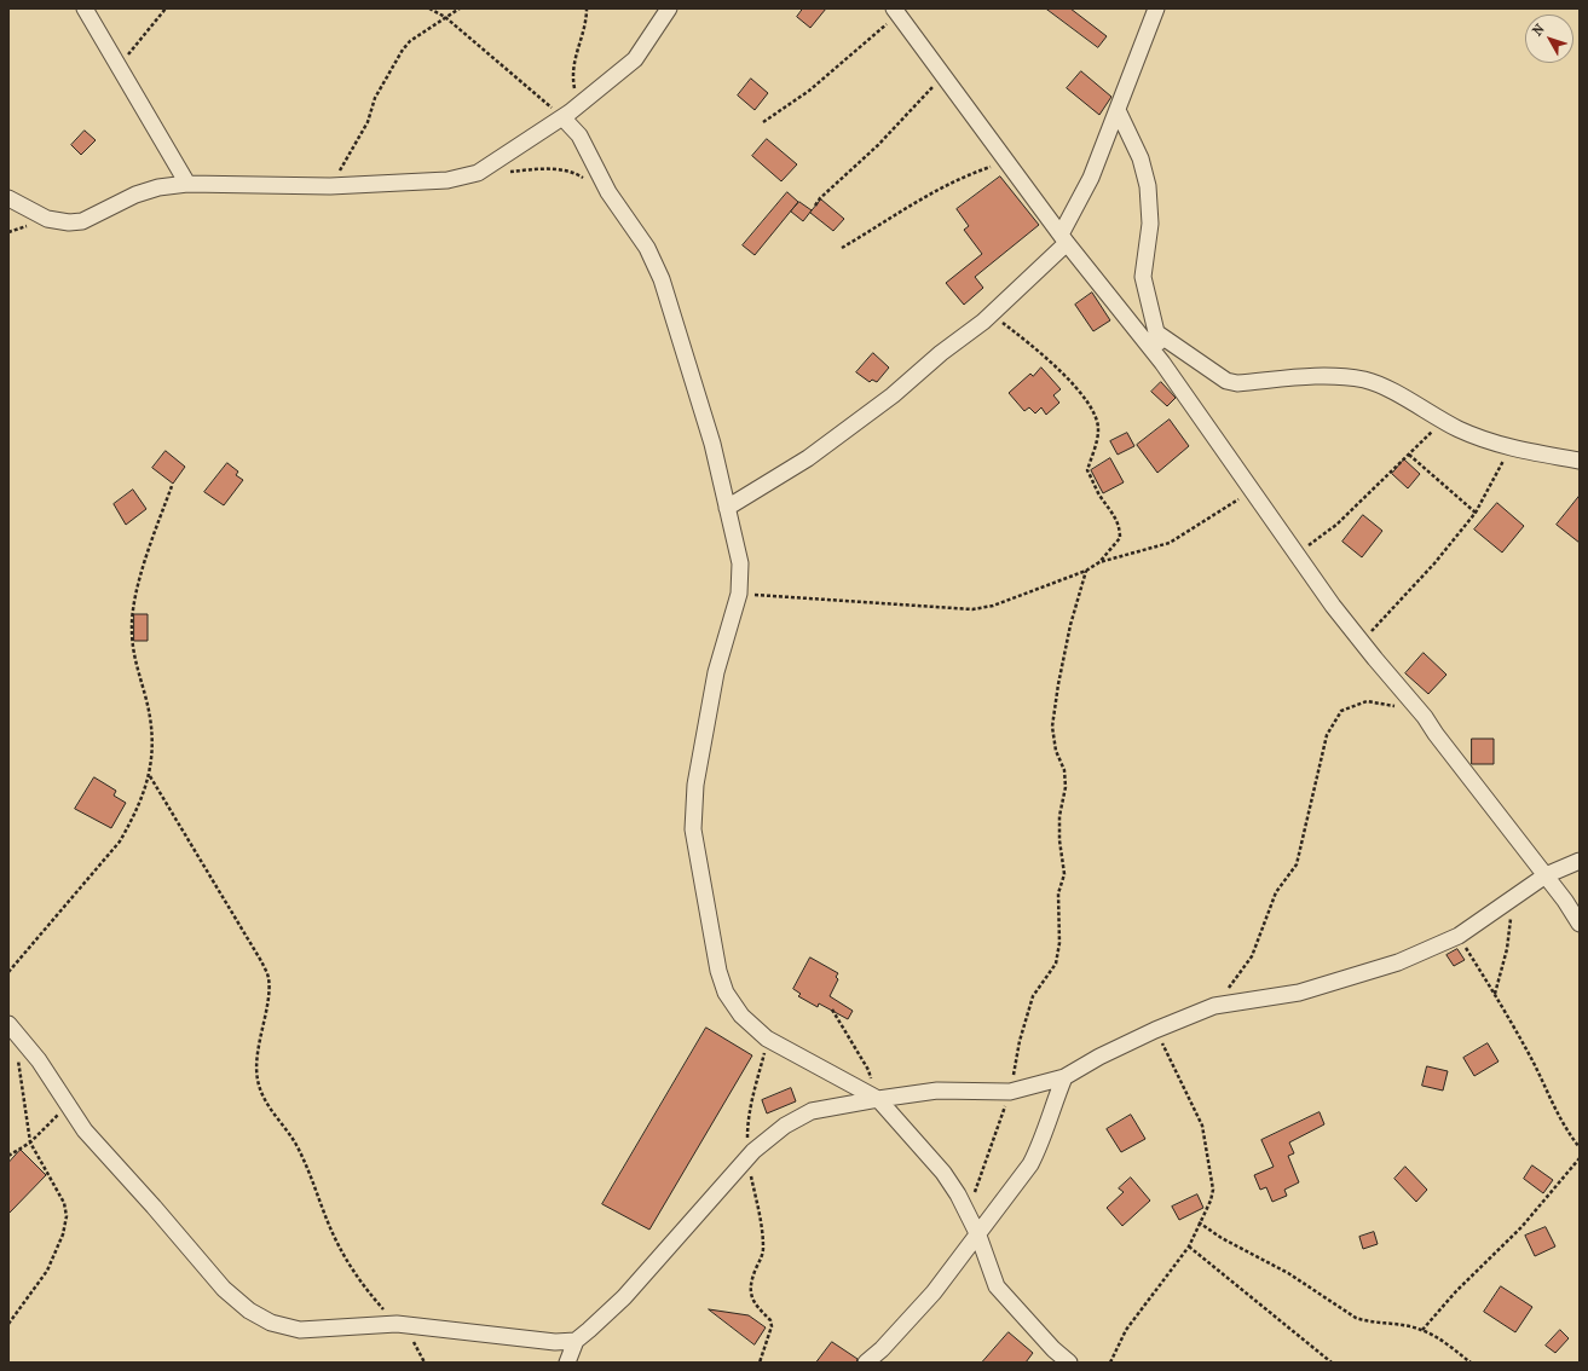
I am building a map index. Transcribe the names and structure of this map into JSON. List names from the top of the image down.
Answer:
{
  "north": "top left"
}
